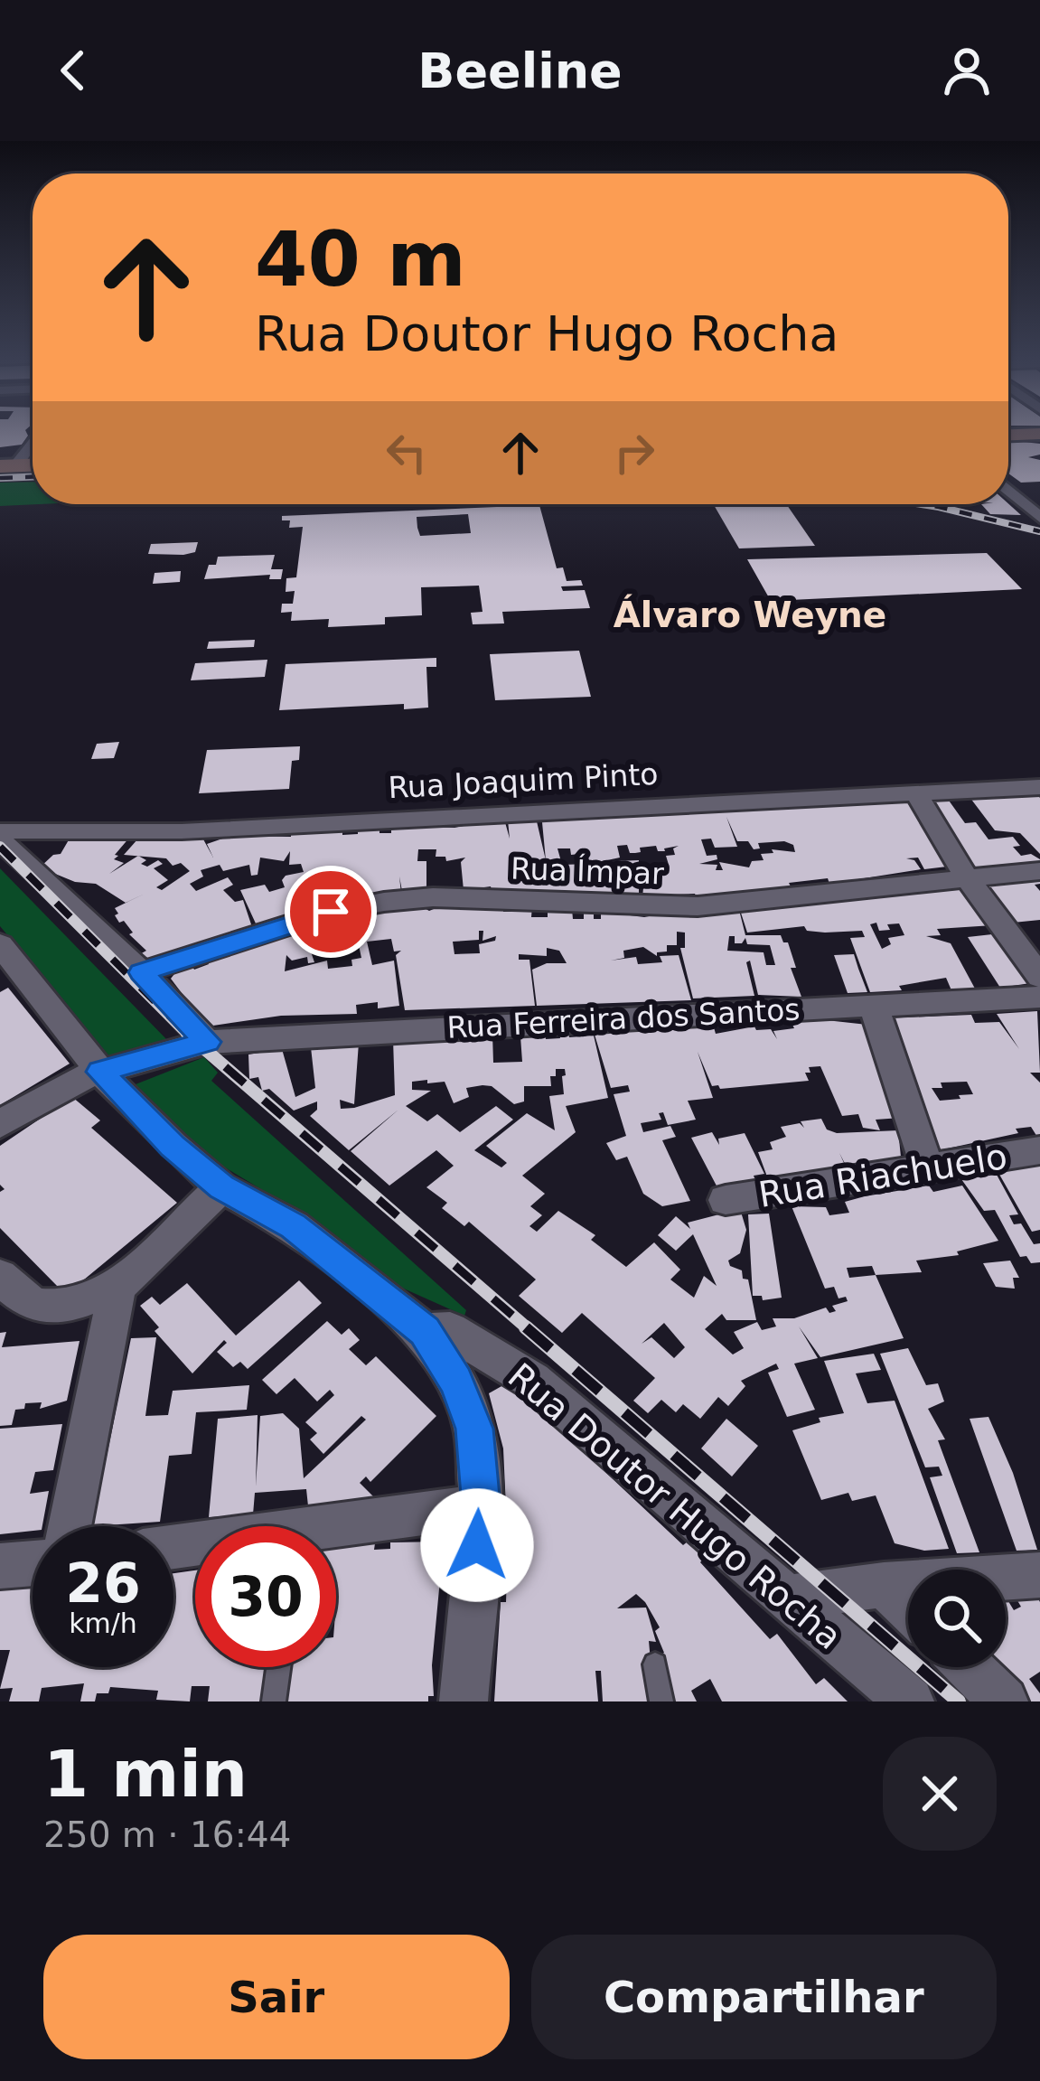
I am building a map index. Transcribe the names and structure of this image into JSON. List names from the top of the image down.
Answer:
{
  "streets": {
    "street": [
      "Rua Joaquim Pinto",
      "Rua Ímpar",
      "Rua Ferreira dos Santos",
      "Rua Riachuelo",
      "Rua Doutor Hugo Rocha"
    ]
  },
  "crossings": [
    ["Rua Ferreira dos Santos", "Rua Doutor Hugo Rocha"]
  ],
  "districts": ["Álvaro Weyne"],
  "page": {
    "header": "Beeline",
    "turn": ["40 m", "Rua Doutor Hugo Rocha"],
    "speed": "26 km/h",
    "limit": "30",
    "heading": ["1 min", "250 m · 16:44"],
    "buttons": ["Sair", "Compartilhar"]
  }
}
